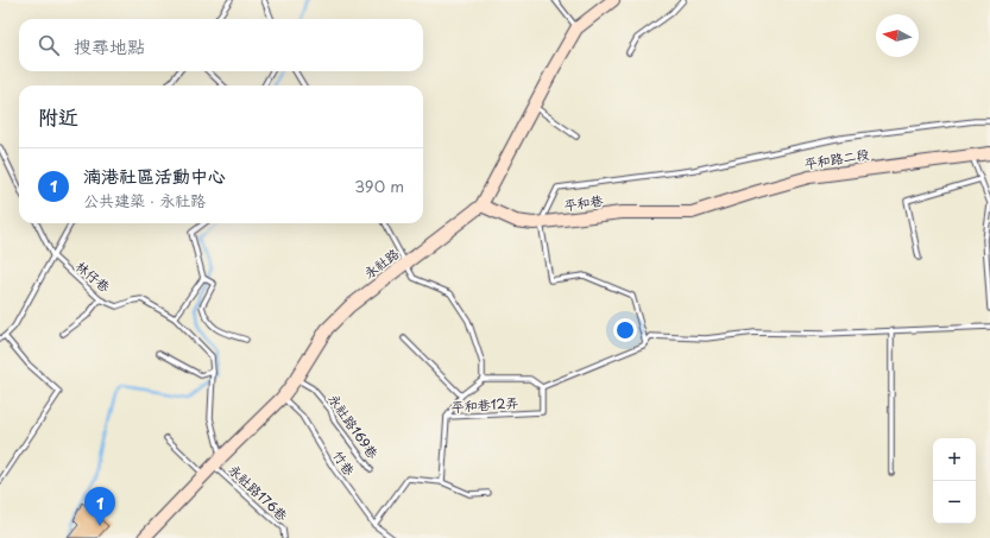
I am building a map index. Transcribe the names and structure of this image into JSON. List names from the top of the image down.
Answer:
{
  "streets": {
    "street": ["平和路二段", "平和巷", "永社路"],
    "lane": [
      "林仔巷",
      "平和巷12弄",
      "永社路169巷",
      "竹巷",
      "永社路176巷"
    ]
  },
  "crossings": [
    ["平和路二段", "平和巷"],
    ["平和巷", "永社路"],
    ["永社路", "林仔巷"],
    ["永社路", "永社路169巷"],
    ["永社路", "竹巷"],
    ["永社路", "永社路176巷"],
    ["林仔巷", "永社路176巷"]
  ],
  "north": "left",
  "page": {
    "search": "搜尋地點",
    "heading": "附近",
    "list": [
      {
        "mark": "1",
        "name": "湳港社區活動中心",
        "note": "公共建築 · 永社路",
        "value": "390 m"
      }
    ],
    "map_buttons": ["+", "−"],
    "pins": "1"
  }
}
